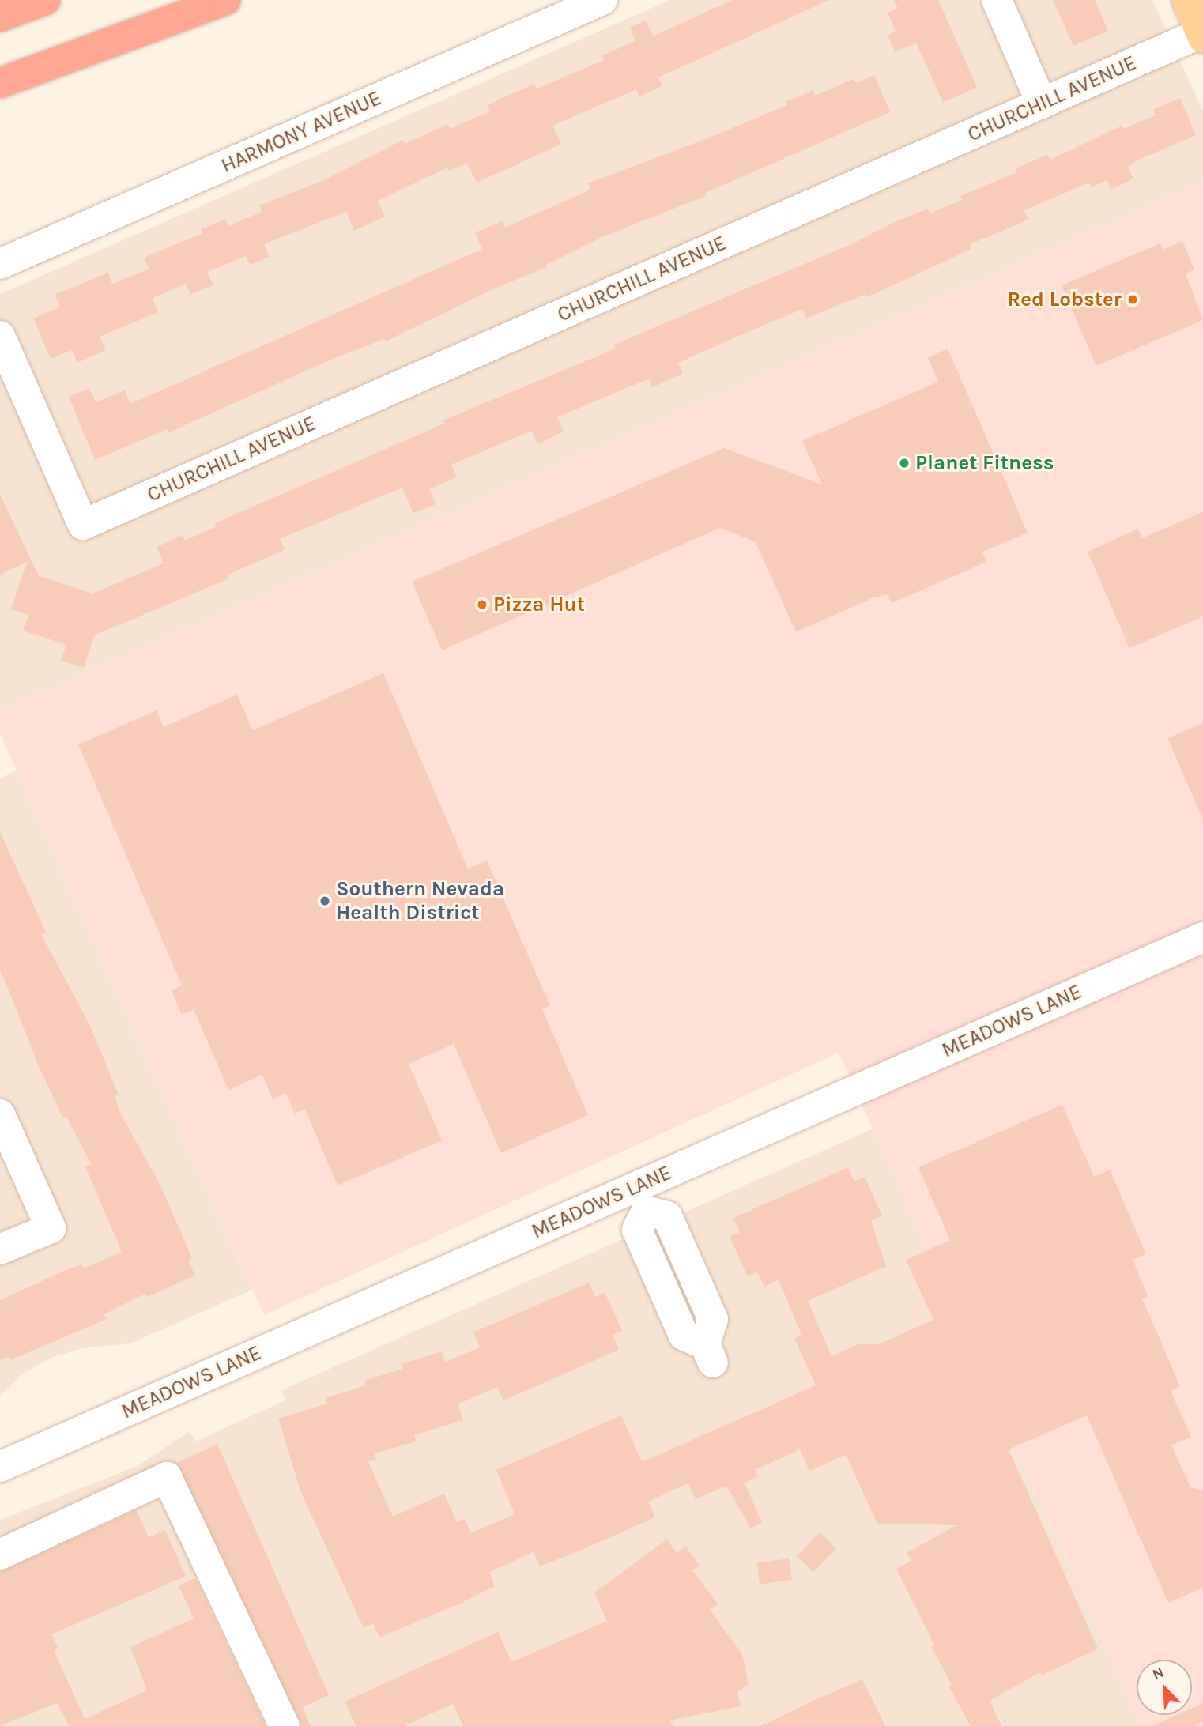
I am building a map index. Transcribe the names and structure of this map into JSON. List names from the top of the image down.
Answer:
{
  "streets": {
    "street": ["CHURCHILL AVENUE", "HARMONY AVENUE", "MEADOWS LANE"]
  },
  "places": [
    "Red Lobster",
    "Planet Fitness",
    "Pizza Hut",
    "Southern Nevada Health District"
  ],
  "north": "top left"
}
